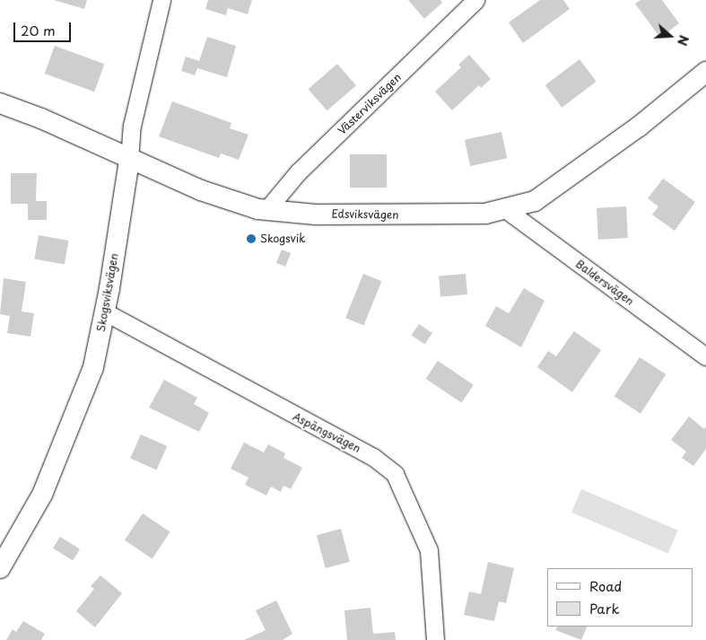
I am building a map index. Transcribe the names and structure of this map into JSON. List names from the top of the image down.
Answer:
{
  "streets": {
    "street": [
      "Västerviksvägen",
      "Edsviksvägen",
      "Baldersvägen",
      "Skogsviksvägen",
      "Aspängsvägen"
    ]
  },
  "crossings": [
    ["Västerviksvägen", "Edsviksvägen"],
    ["Edsviksvägen", "Baldersvägen"],
    ["Edsviksvägen", "Skogsviksvägen"],
    ["Skogsviksvägen", "Aspängsvägen"]
  ],
  "places": ["Skogsvik"],
  "legend": ["Road", "Park"],
  "scale_bar": "20 m",
  "north": "right"
}
